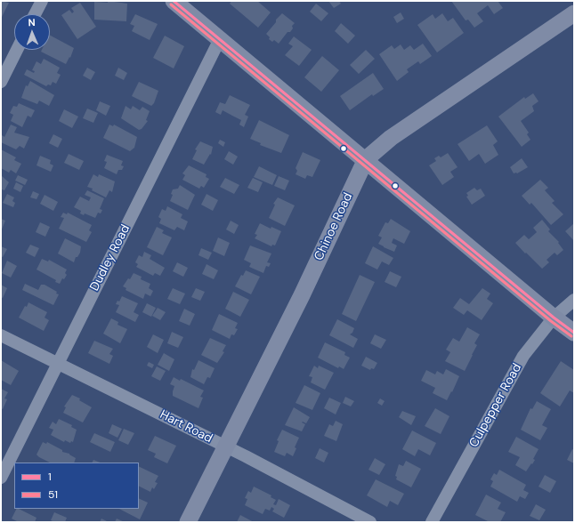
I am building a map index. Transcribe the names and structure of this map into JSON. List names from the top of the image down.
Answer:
{
  "streets": {
    "street": [
      "Chinoe Road",
      "Dudley Road",
      "Culpepper Road",
      "Hart Road"
    ]
  },
  "crossings": [
    ["Chinoe Road", "Hart Road"],
    ["Dudley Road", "Hart Road"]
  ],
  "lines": ["transit line 1", "transit line 51"],
  "legend": ["1", "51"],
  "north": "top"
}
